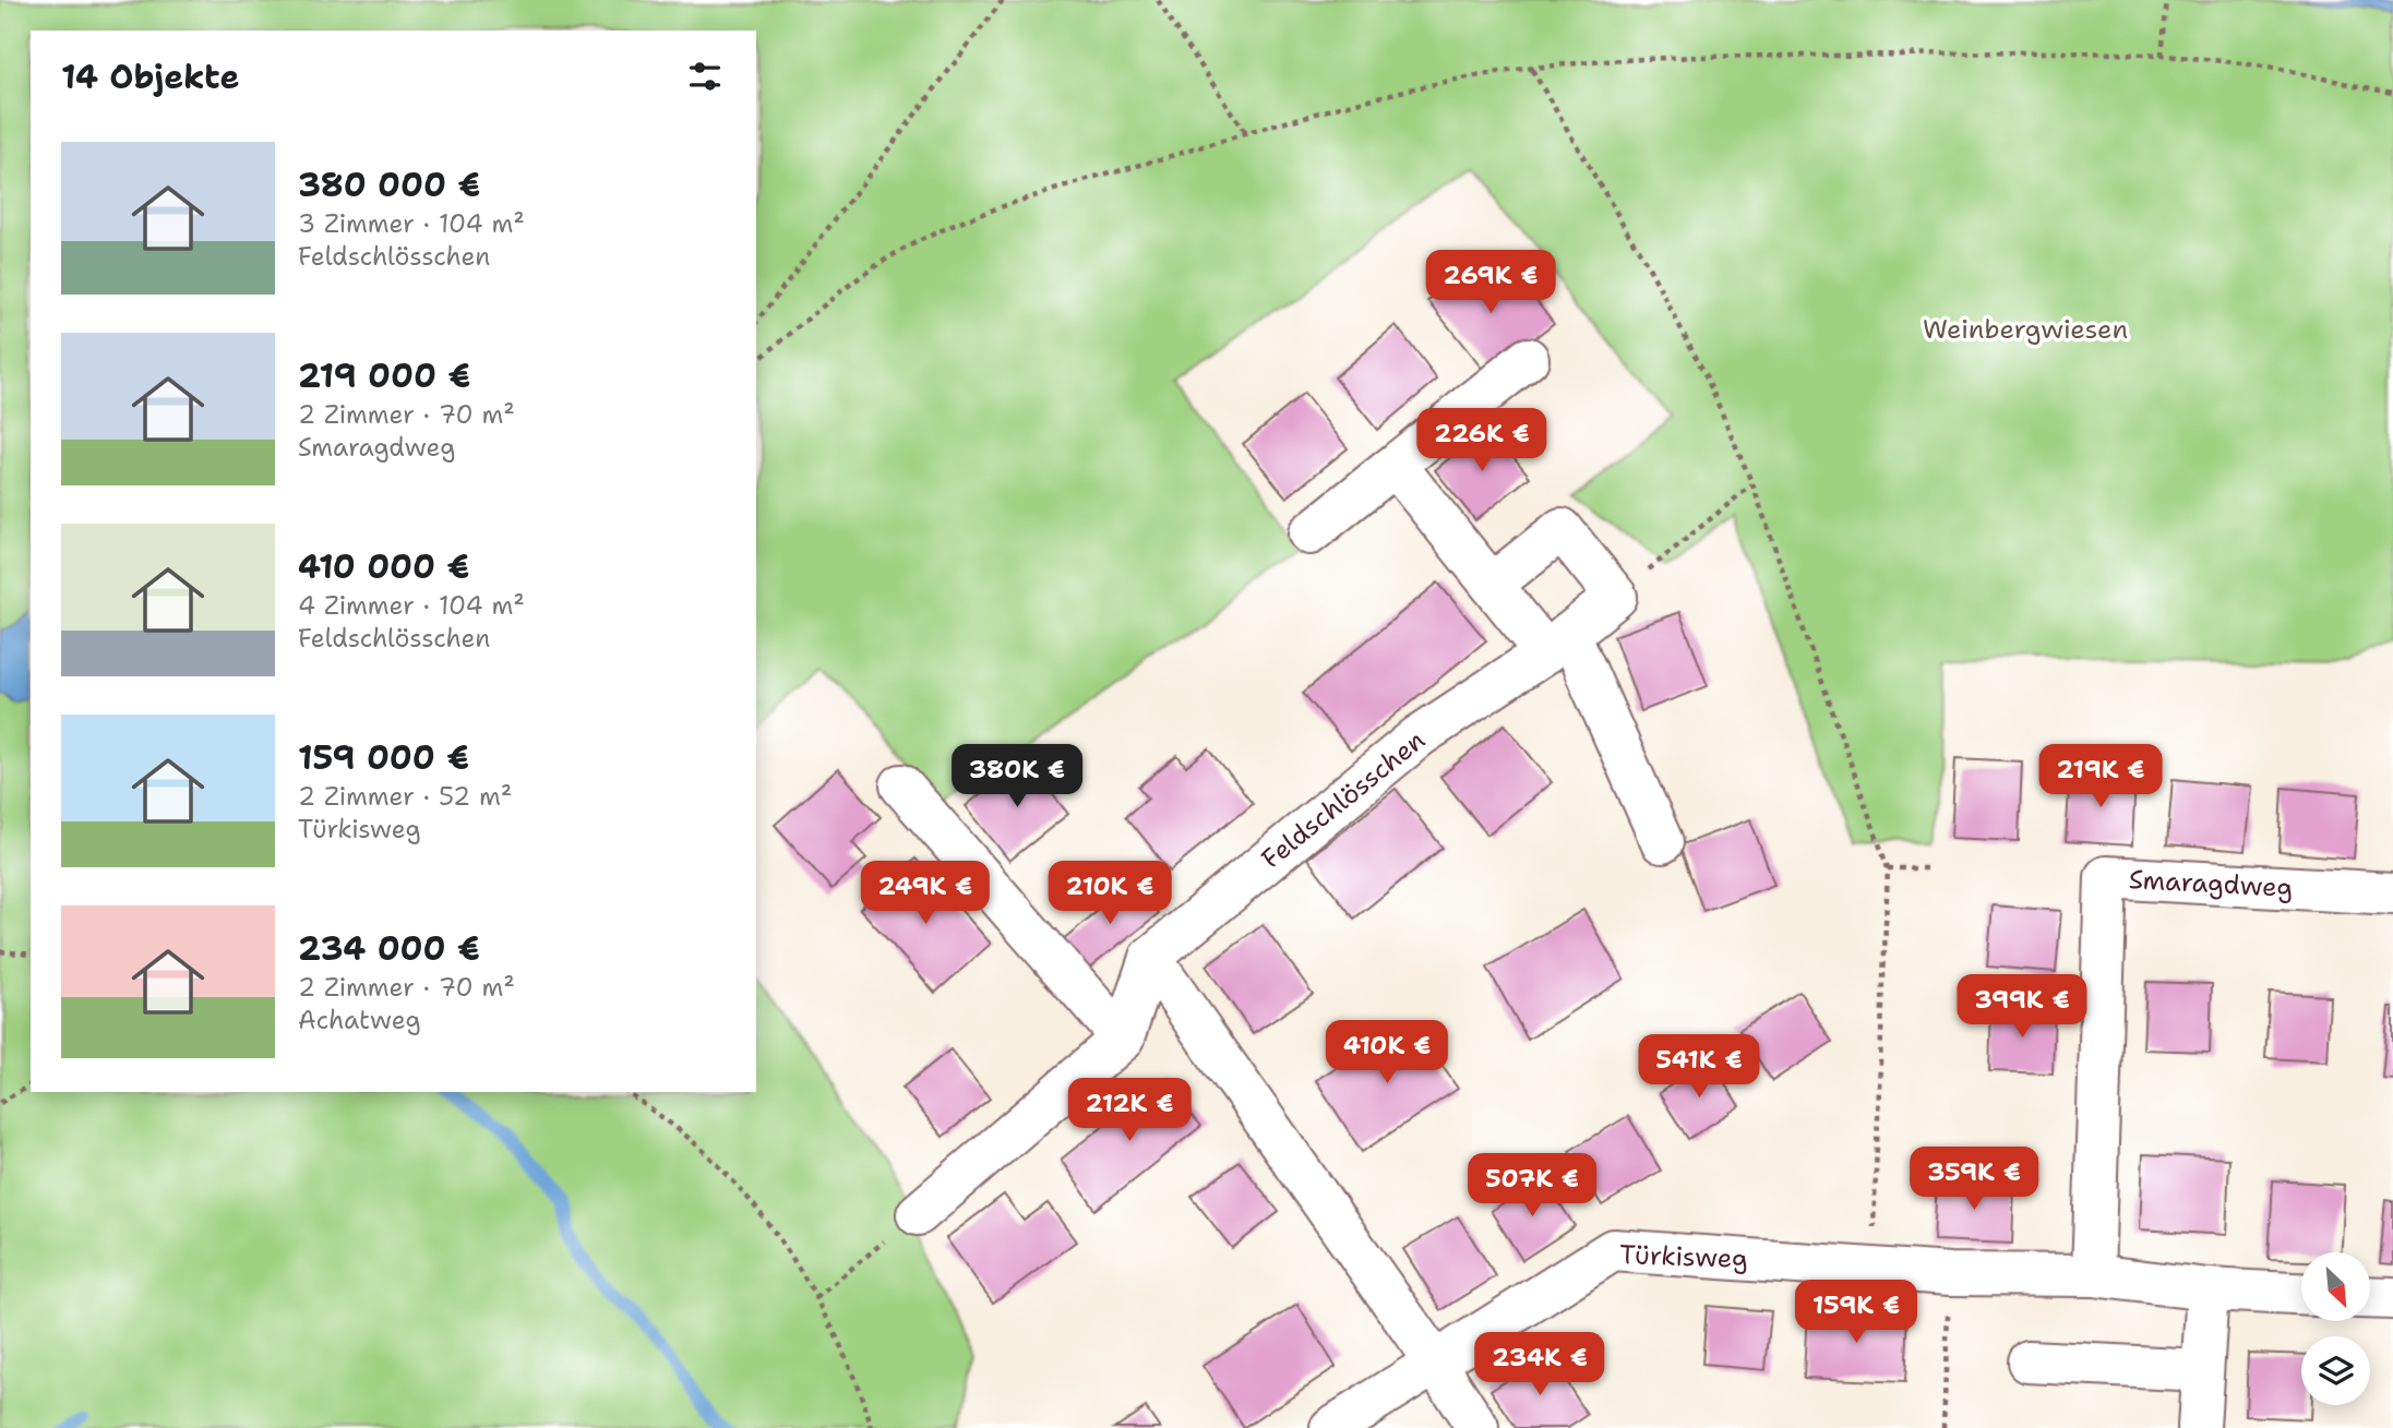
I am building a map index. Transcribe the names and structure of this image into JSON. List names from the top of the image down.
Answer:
{
  "streets": {
    "street": ["Feldschlösschen", "Smaragdweg", "Türkisweg"]
  },
  "crossings": [
    ["Smaragdweg", "Türkisweg"]
  ],
  "parks": ["Weinbergwiesen"],
  "north": "bottom right",
  "page": {
    "heading": "14 Objekte",
    "list": [
      {
        "name": "380 000 €",
        "note": "3 Zimmer · 104 m² · Feldschlösschen"
      },
      {
        "name": "219 000 €",
        "note": "2 Zimmer · 70 m² · Smaragdweg"
      },
      {
        "name": "410 000 €",
        "note": "4 Zimmer · 104 m² · Feldschlösschen"
      },
      {
        "name": "159 000 €",
        "note": "2 Zimmer · 52 m² · Türkisweg"
      },
      {
        "name": "234 000 €",
        "note": "2 Zimmer · 70 m² · Achatweg"
      }
    ],
    "price": [
      "269K €",
      "226K €",
      "380K €",
      "219K €",
      "249K €",
      "210K €",
      "399K €",
      "410K €",
      "541K €",
      "212K €",
      "359K €",
      "507K €",
      "159K €",
      "234K €"
    ]
  }
}
